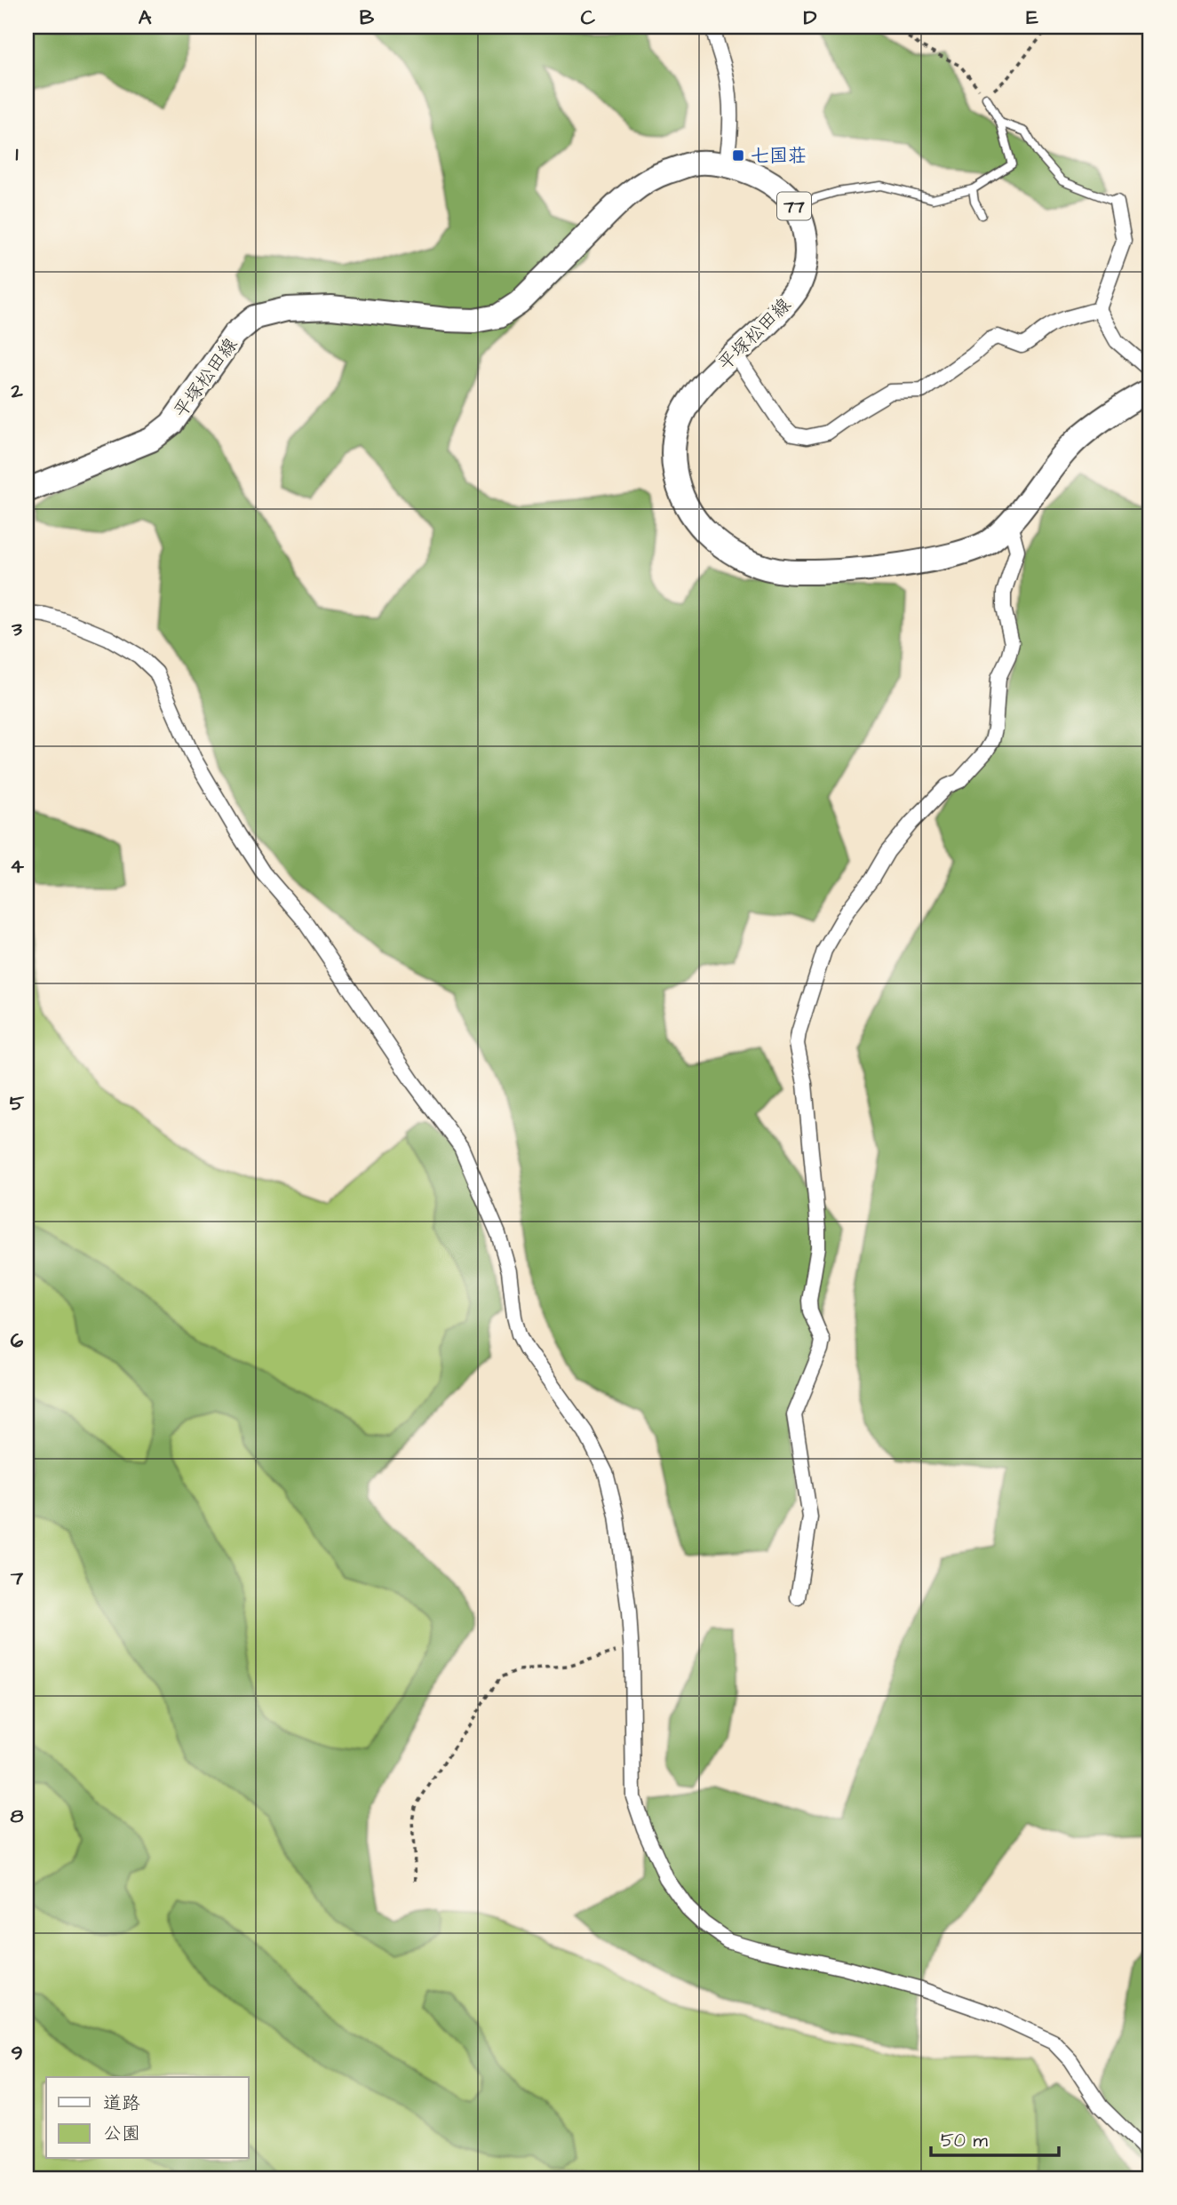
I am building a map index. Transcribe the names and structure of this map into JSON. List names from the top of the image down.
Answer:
{
  "streets": {
    "main road": ["77", "平塚松田線"]
  },
  "places": {
    "transit": ["七国荘"]
  },
  "legend": ["道路", "公園"],
  "scale_bar": "50 m",
  "grid": {
    "columns": [
      "A",
      "B",
      "C",
      "D",
      "E"
    ],
    "rows": [
      "1",
      "2",
      "3",
      "4",
      "5",
      "6",
      "7",
      "8",
      "9"
    ]
  }
}
